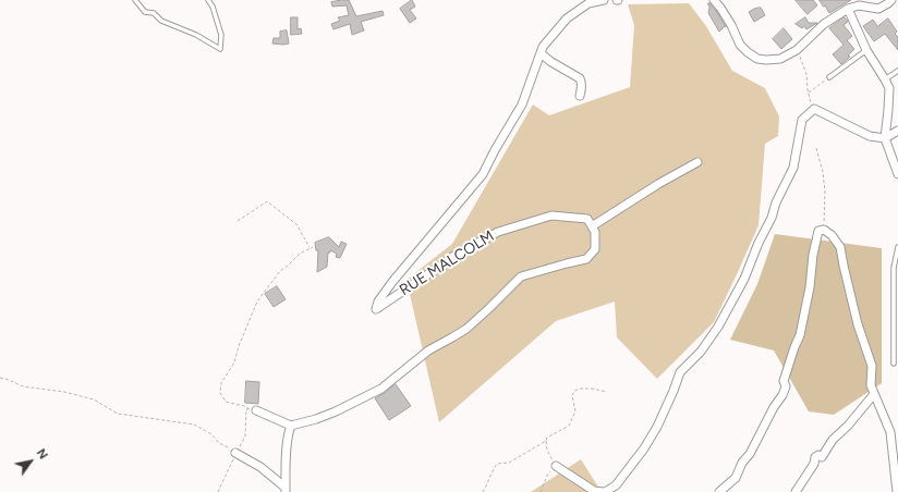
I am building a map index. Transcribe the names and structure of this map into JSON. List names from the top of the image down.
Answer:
{
  "streets": {
    "street": ["RUE MALCOLM"]
  },
  "north": "top right"
}
